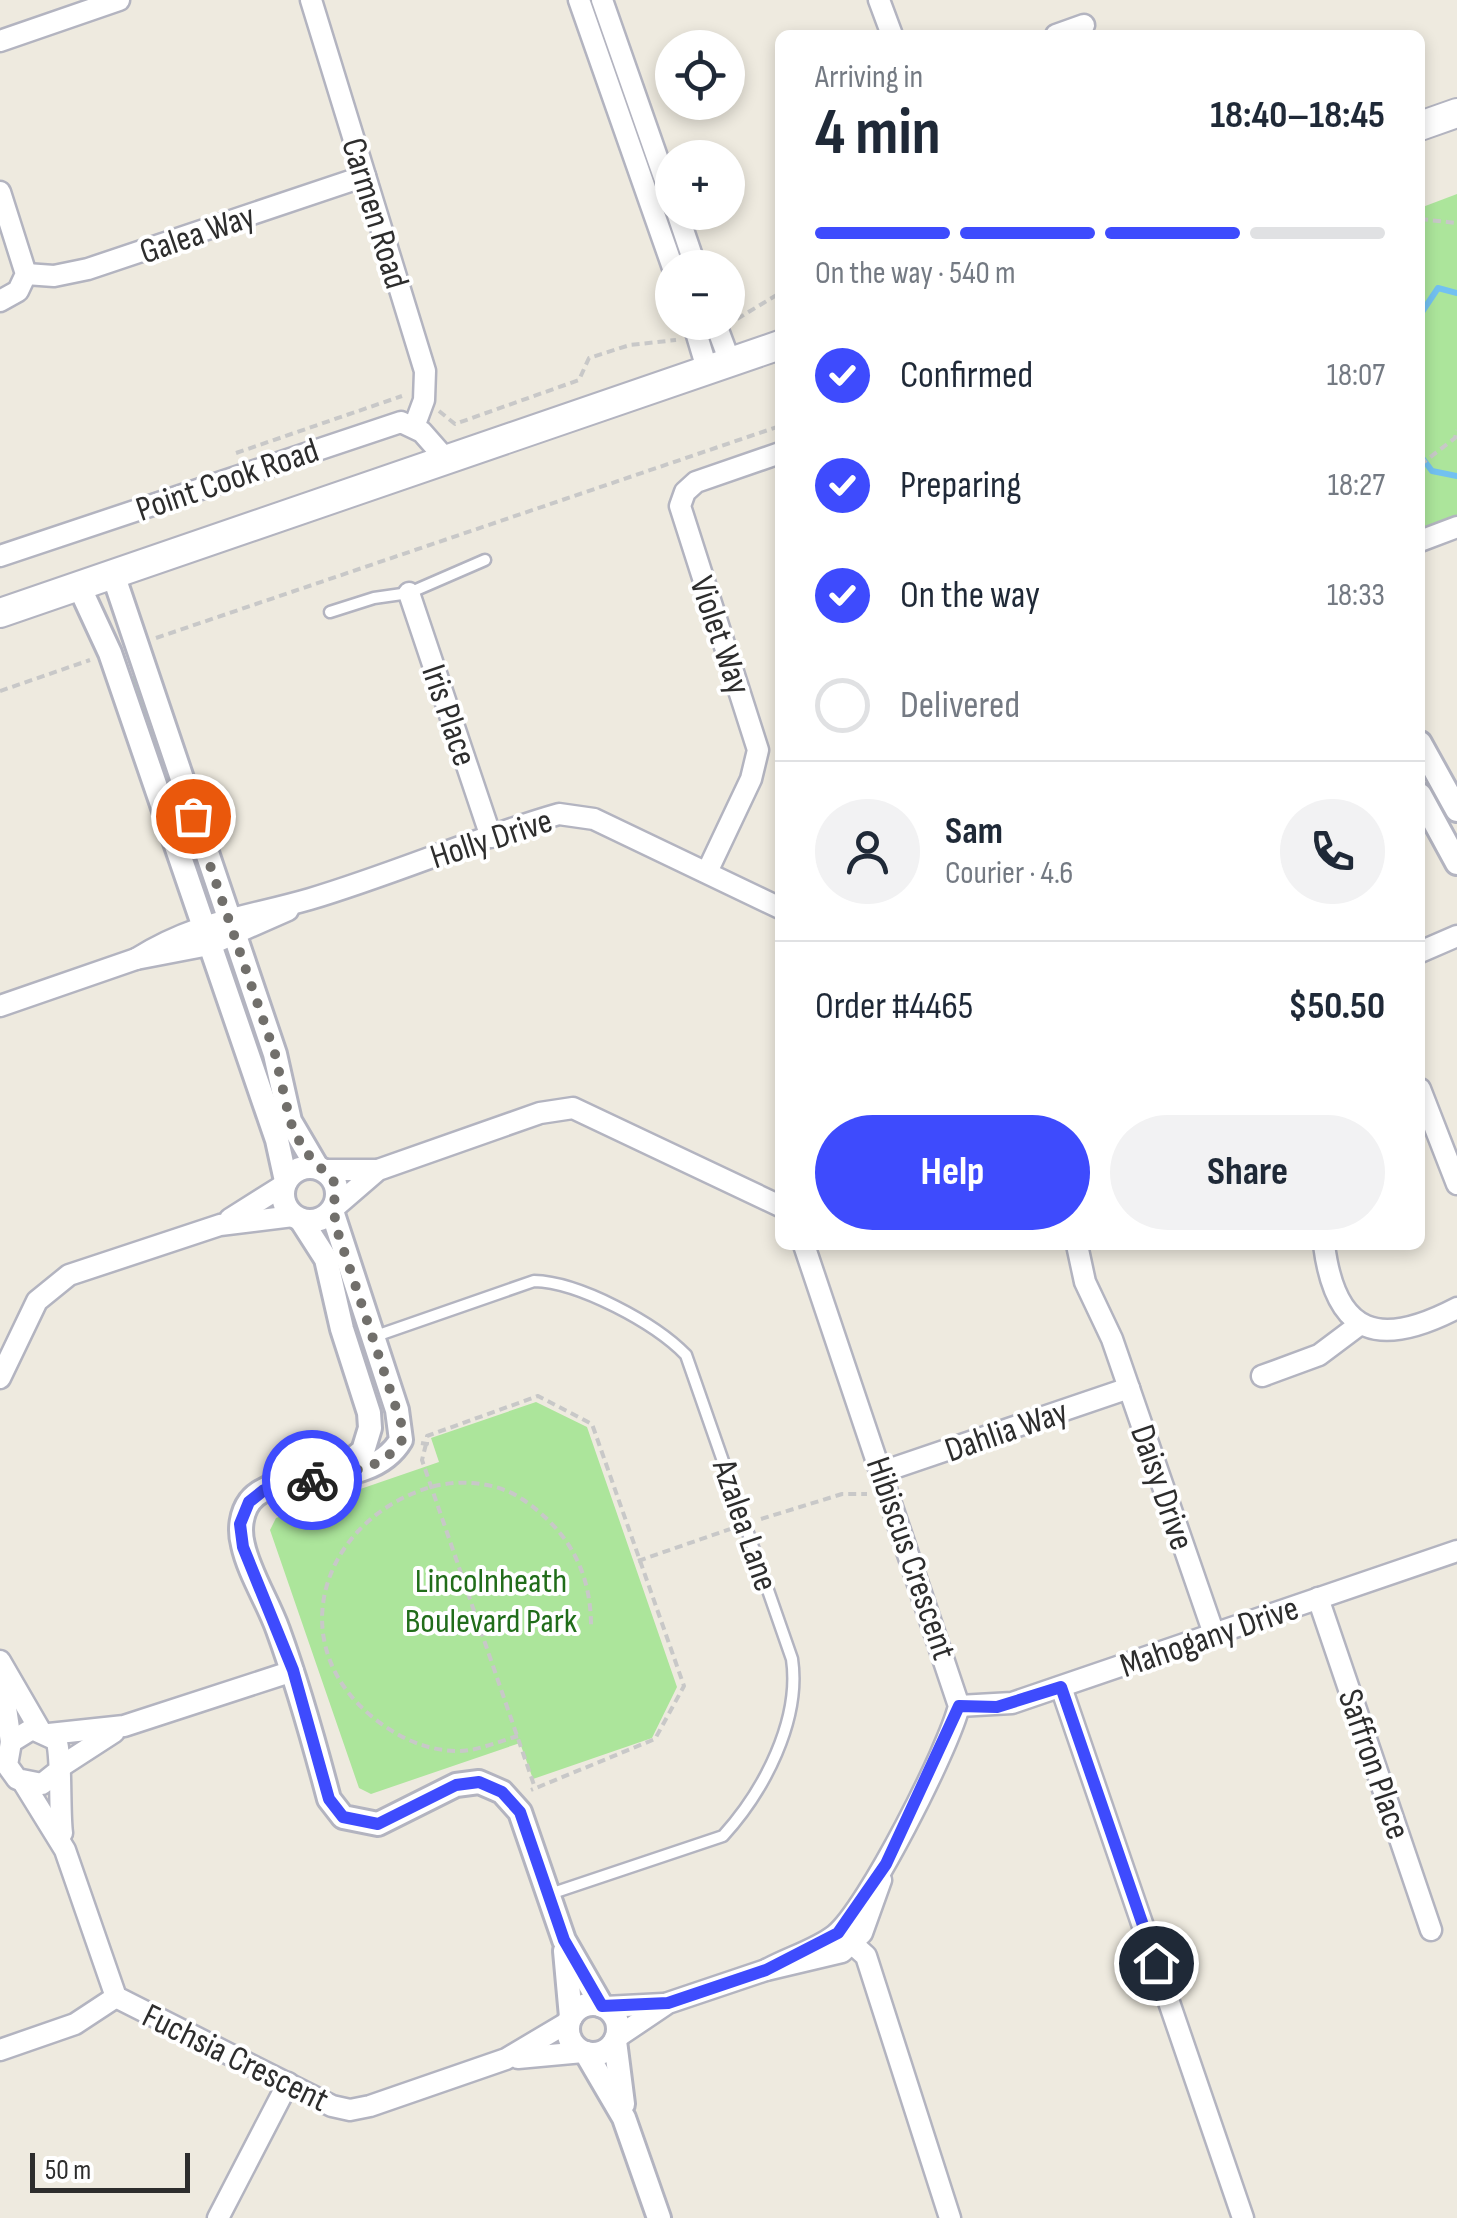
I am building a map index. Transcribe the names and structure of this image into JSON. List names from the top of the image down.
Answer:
{
  "streets": {
    "main road": ["Point Cook Road"],
    "street": [
      "Carmen Road",
      "Galea Way",
      "Violet Way",
      "Iris Place",
      "Holly Drive",
      "Dahlia Way",
      "Daisy Drive",
      "Hibiscus Crescent",
      "Mahogany Drive",
      "Saffron Place",
      "Fuchsia Crescent"
    ],
    "lane": ["Azalea Lane"]
  },
  "crossings": [
    ["Carmen Road", "Galea Way"],
    ["Carmen Road", "Point Cook Road"],
    ["Violet Way", "Holly Drive"],
    ["Iris Place", "Holly Drive"],
    ["Dahlia Way", "Daisy Drive"],
    ["Dahlia Way", "Hibiscus Crescent"],
    ["Daisy Drive", "Mahogany Drive"],
    ["Hibiscus Crescent", "Mahogany Drive"],
    ["Hibiscus Crescent", "Fuchsia Crescent"],
    ["Mahogany Drive", "Saffron Place"]
  ],
  "parks": ["Lincolnheath Boulevard Park"],
  "scale_bar": "50 m",
  "page": {
    "map_buttons": ["+", "−"],
    "heading": ["4 min", "Arriving in", "18:40–18:45"],
    "panel": [
      "Sam",
      "Courier · 4.6",
      "Order #4465",
      "$50.50"
    ],
    "bar": "On the way · 540 m",
    "list": [
      ["Confirmed", "18:07"],
      ["Preparing", "18:27"],
      ["On the way", "18:33"],
      "Delivered"
    ],
    "buttons": ["Help", "Share"],
    "scale": "50 m"
  }
}
